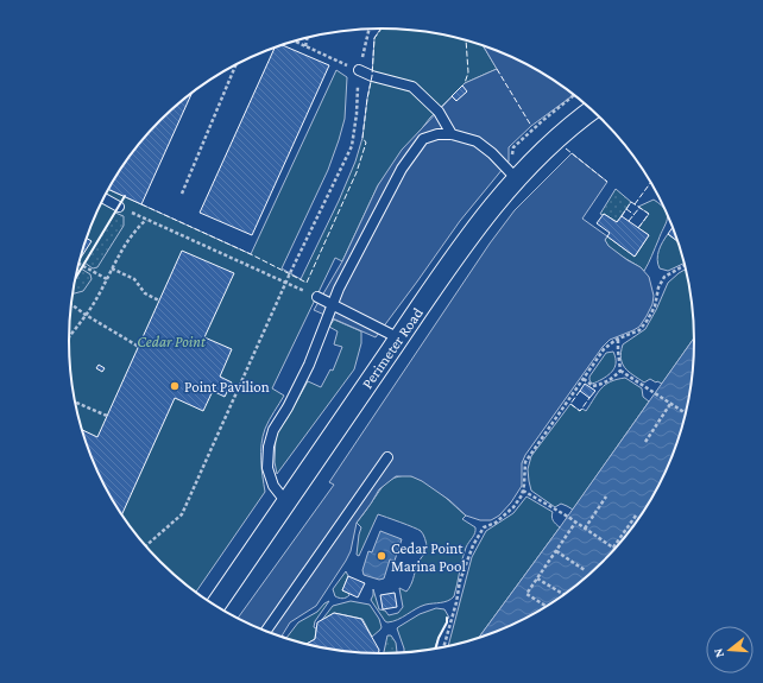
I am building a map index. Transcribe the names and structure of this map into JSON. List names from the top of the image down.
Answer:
{
  "streets": {
    "street": ["Perimeter Road"]
  },
  "parks": ["Cedar Point"],
  "places": ["Point Pavilion", "Cedar Point Marina Pool"],
  "north": "left"
}
